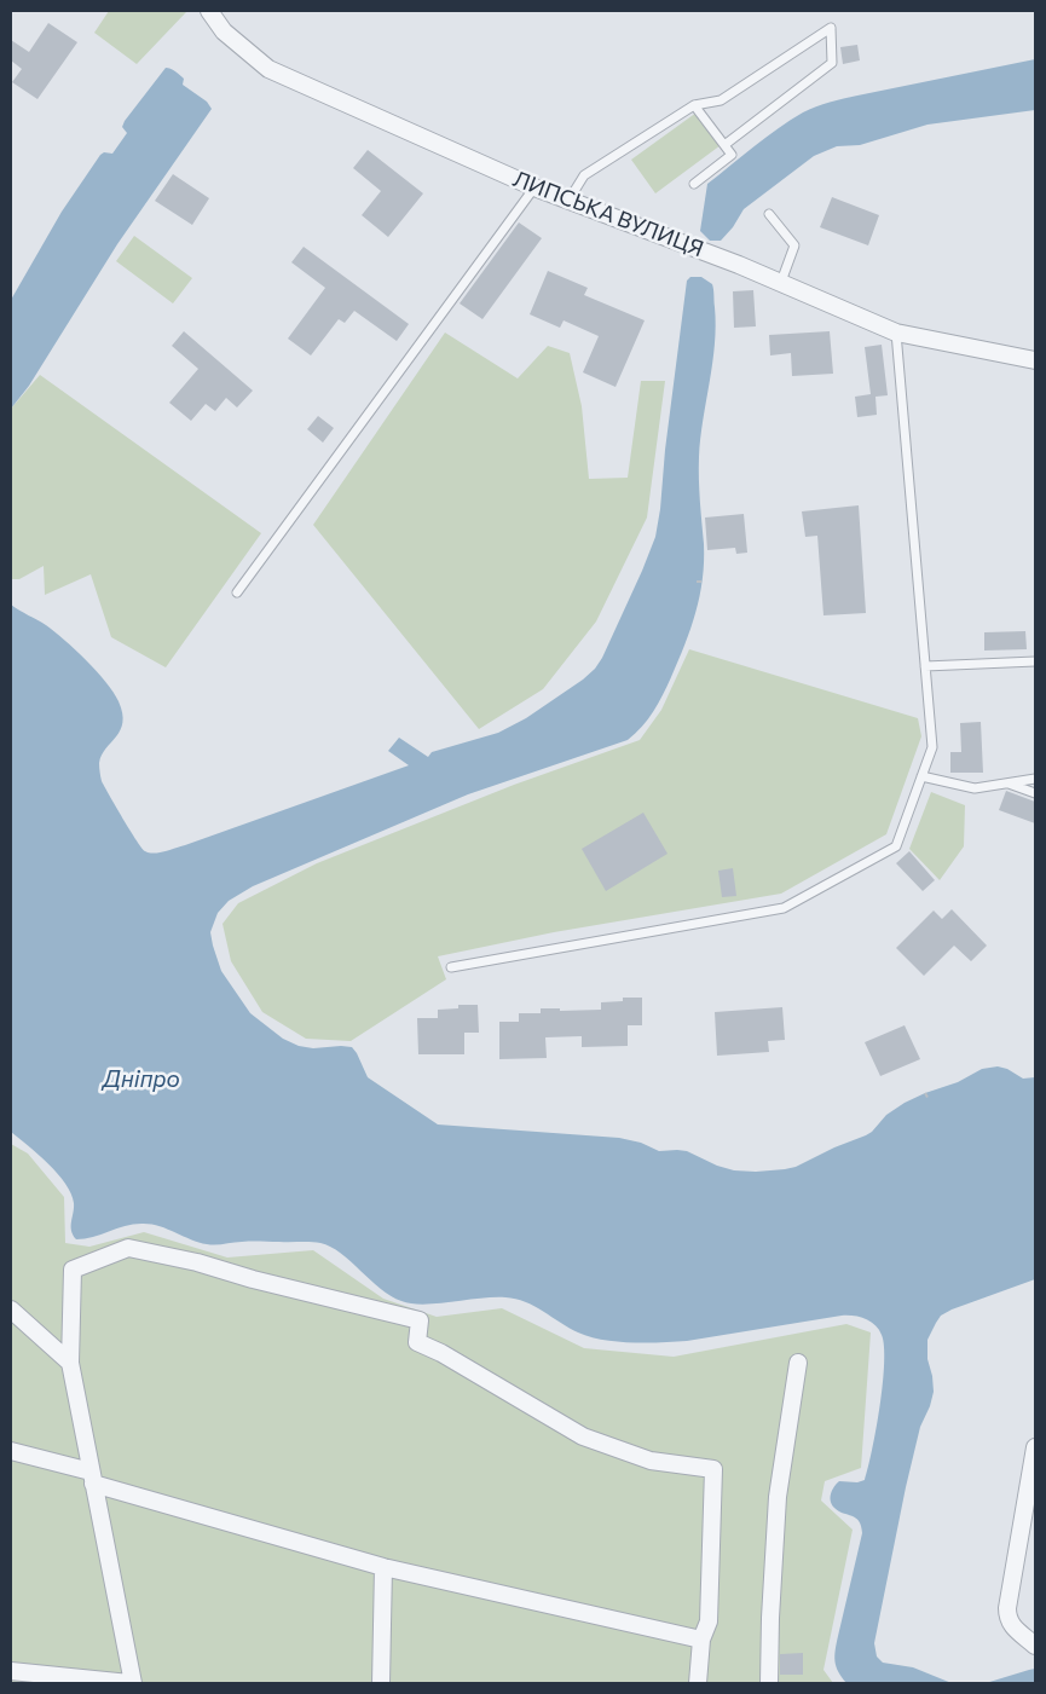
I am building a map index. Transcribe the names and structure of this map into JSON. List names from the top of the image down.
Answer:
{
  "streets": {
    "street": ["ЛИПСЬКА ВУЛИЦЯ"]
  },
  "water": ["Дніпро"]
}
